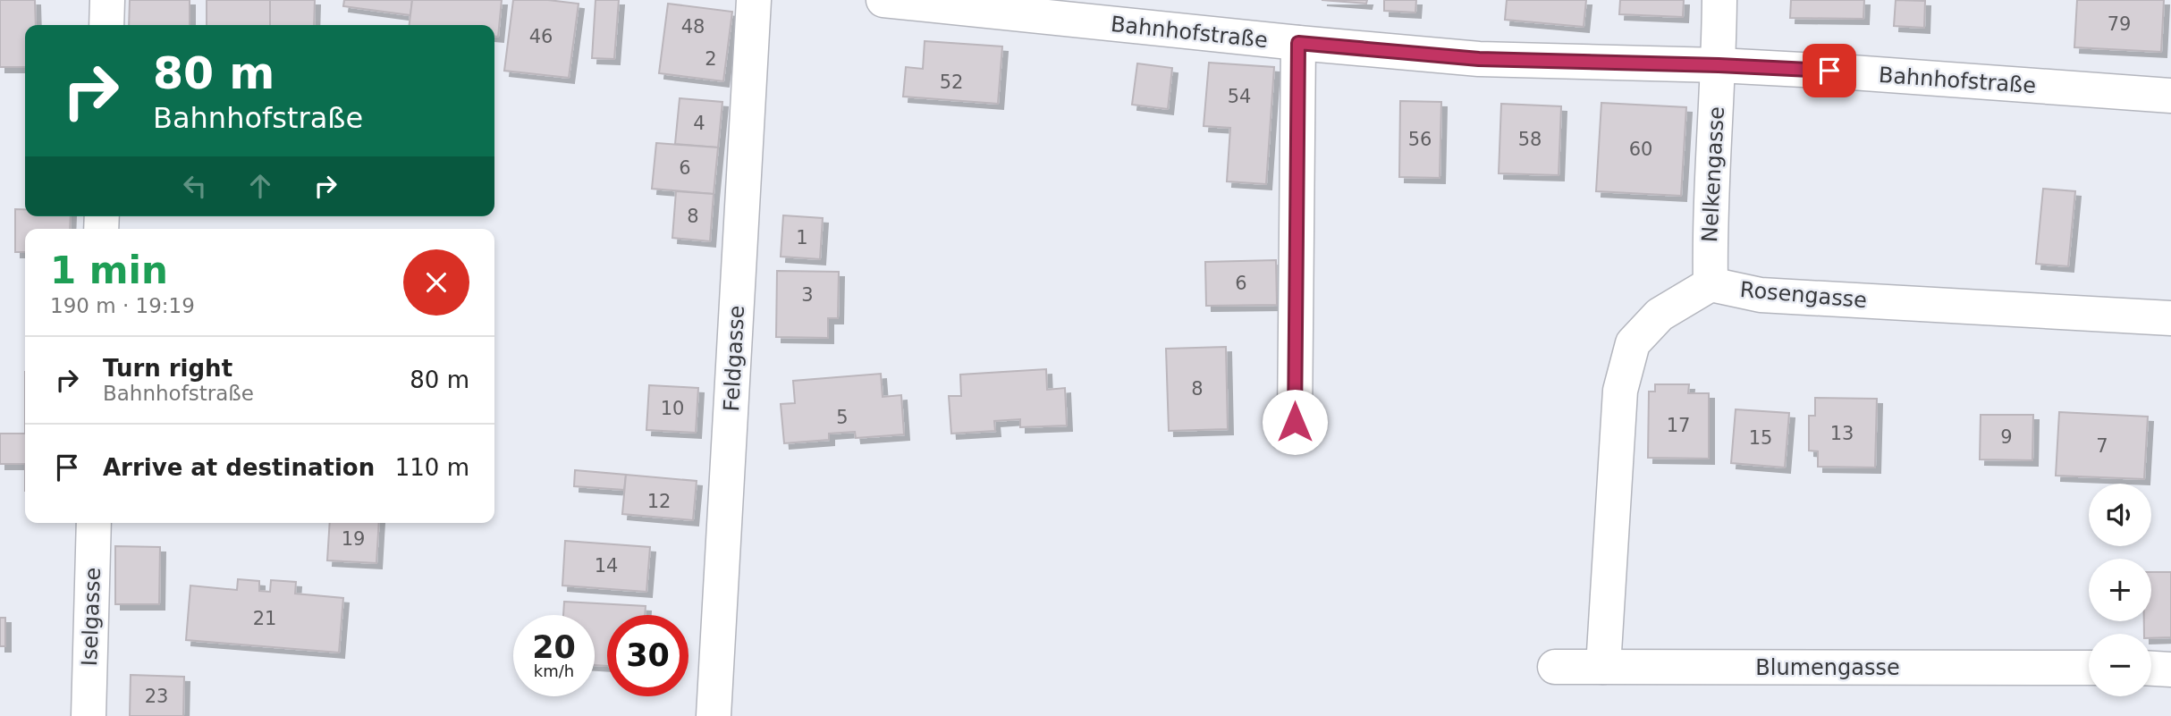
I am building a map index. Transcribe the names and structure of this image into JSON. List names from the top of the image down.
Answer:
{
  "streets": {
    "street": [
      "Bahnhofstraße",
      "Nelkengasse",
      "Rosengasse",
      "Feldgasse",
      "Iselgasse",
      "Blumengasse"
    ]
  },
  "crossings": [
    ["Bahnhofstraße", "Nelkengasse"],
    ["Nelkengasse", "Rosengasse"],
    ["Rosengasse", "Blumengasse"]
  ],
  "house_numbers": [
    "79",
    "48",
    "46",
    "2",
    "52",
    "54",
    "4",
    "56",
    "58",
    "60",
    "6",
    "8",
    "1",
    "6",
    "3",
    "8",
    "10",
    "5",
    "17",
    "13",
    "9",
    "15",
    "7",
    "12",
    "19",
    "14",
    "21",
    "23"
  ],
  "page": {
    "turn": ["80 m", "Bahnhofstraße"],
    "heading": ["1 min", "190 m · 19:19"],
    "list": [
      {
        "name": "Turn right",
        "note": "Bahnhofstraße",
        "value": "80 m"
      },
      {
        "name": "Arrive at destination",
        "value": "110 m"
      }
    ],
    "map_buttons": ["+", "−"],
    "speed": "20 km/h",
    "limit": "30"
  }
}
